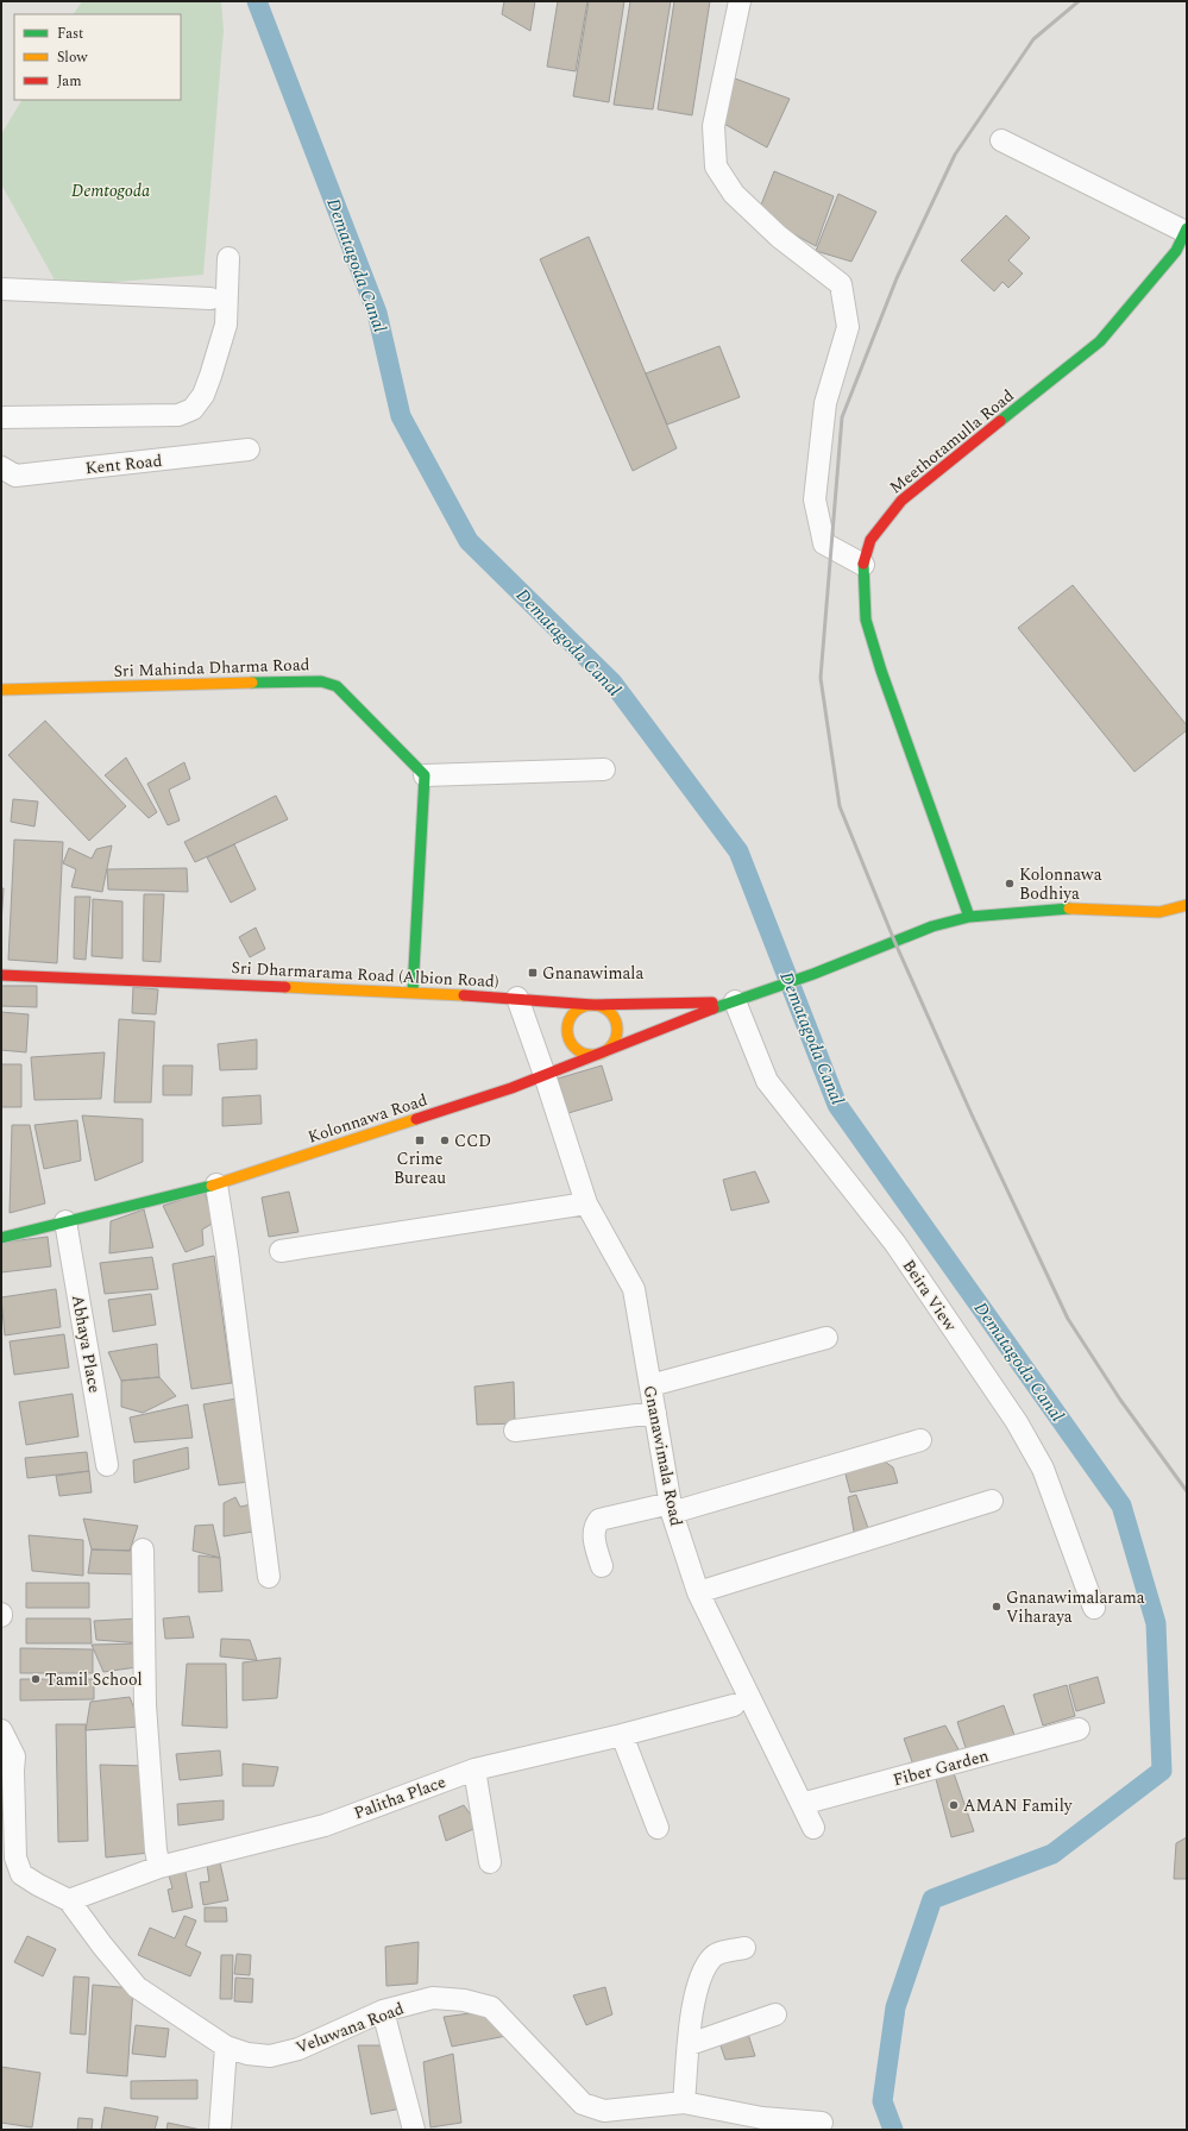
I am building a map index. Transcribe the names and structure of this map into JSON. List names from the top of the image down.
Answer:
{
  "streets": {
    "main road": [
      "Meethotamulla Road",
      "Sri Mahinda Dharma Road",
      "Sri Dharmarama Road (Albion Road)",
      "Kolonnawa Road"
    ],
    "street": [
      "Kent Road",
      "Beira View",
      "Abhaya Place",
      "Gnanawimala Road",
      "Fiber Garden",
      "Palitha Place",
      "Veluwana Road"
    ]
  },
  "crossings": [
    ["Meethotamulla Road", "Kolonnawa Road"],
    ["Sri Dharmarama Road (Albion Road)", "Kolonnawa Road"],
    ["Sri Dharmarama Road (Albion Road)", "Beira View"],
    ["Sri Dharmarama Road (Albion Road)", "Gnanawimala Road"],
    ["Kolonnawa Road", "Beira View"],
    ["Kolonnawa Road", "Abhaya Place"],
    ["Kolonnawa Road", "Gnanawimala Road"],
    ["Gnanawimala Road", "Fiber Garden"],
    ["Palitha Place", "Veluwana Road"]
  ],
  "water": ["Dematagoda Canal"],
  "parks": ["Demtogoda"],
  "places": {
    "other": [
      "Kolonnawa Bodhiya",
      "CCD",
      "Gnanawimalarama Viharaya",
      "Tamil School",
      "AMAN Family"
    ],
    "transit": ["Gnanawimala", "Crime Bureau"]
  },
  "legend": ["Fast", "Slow", "Jam"]
}
